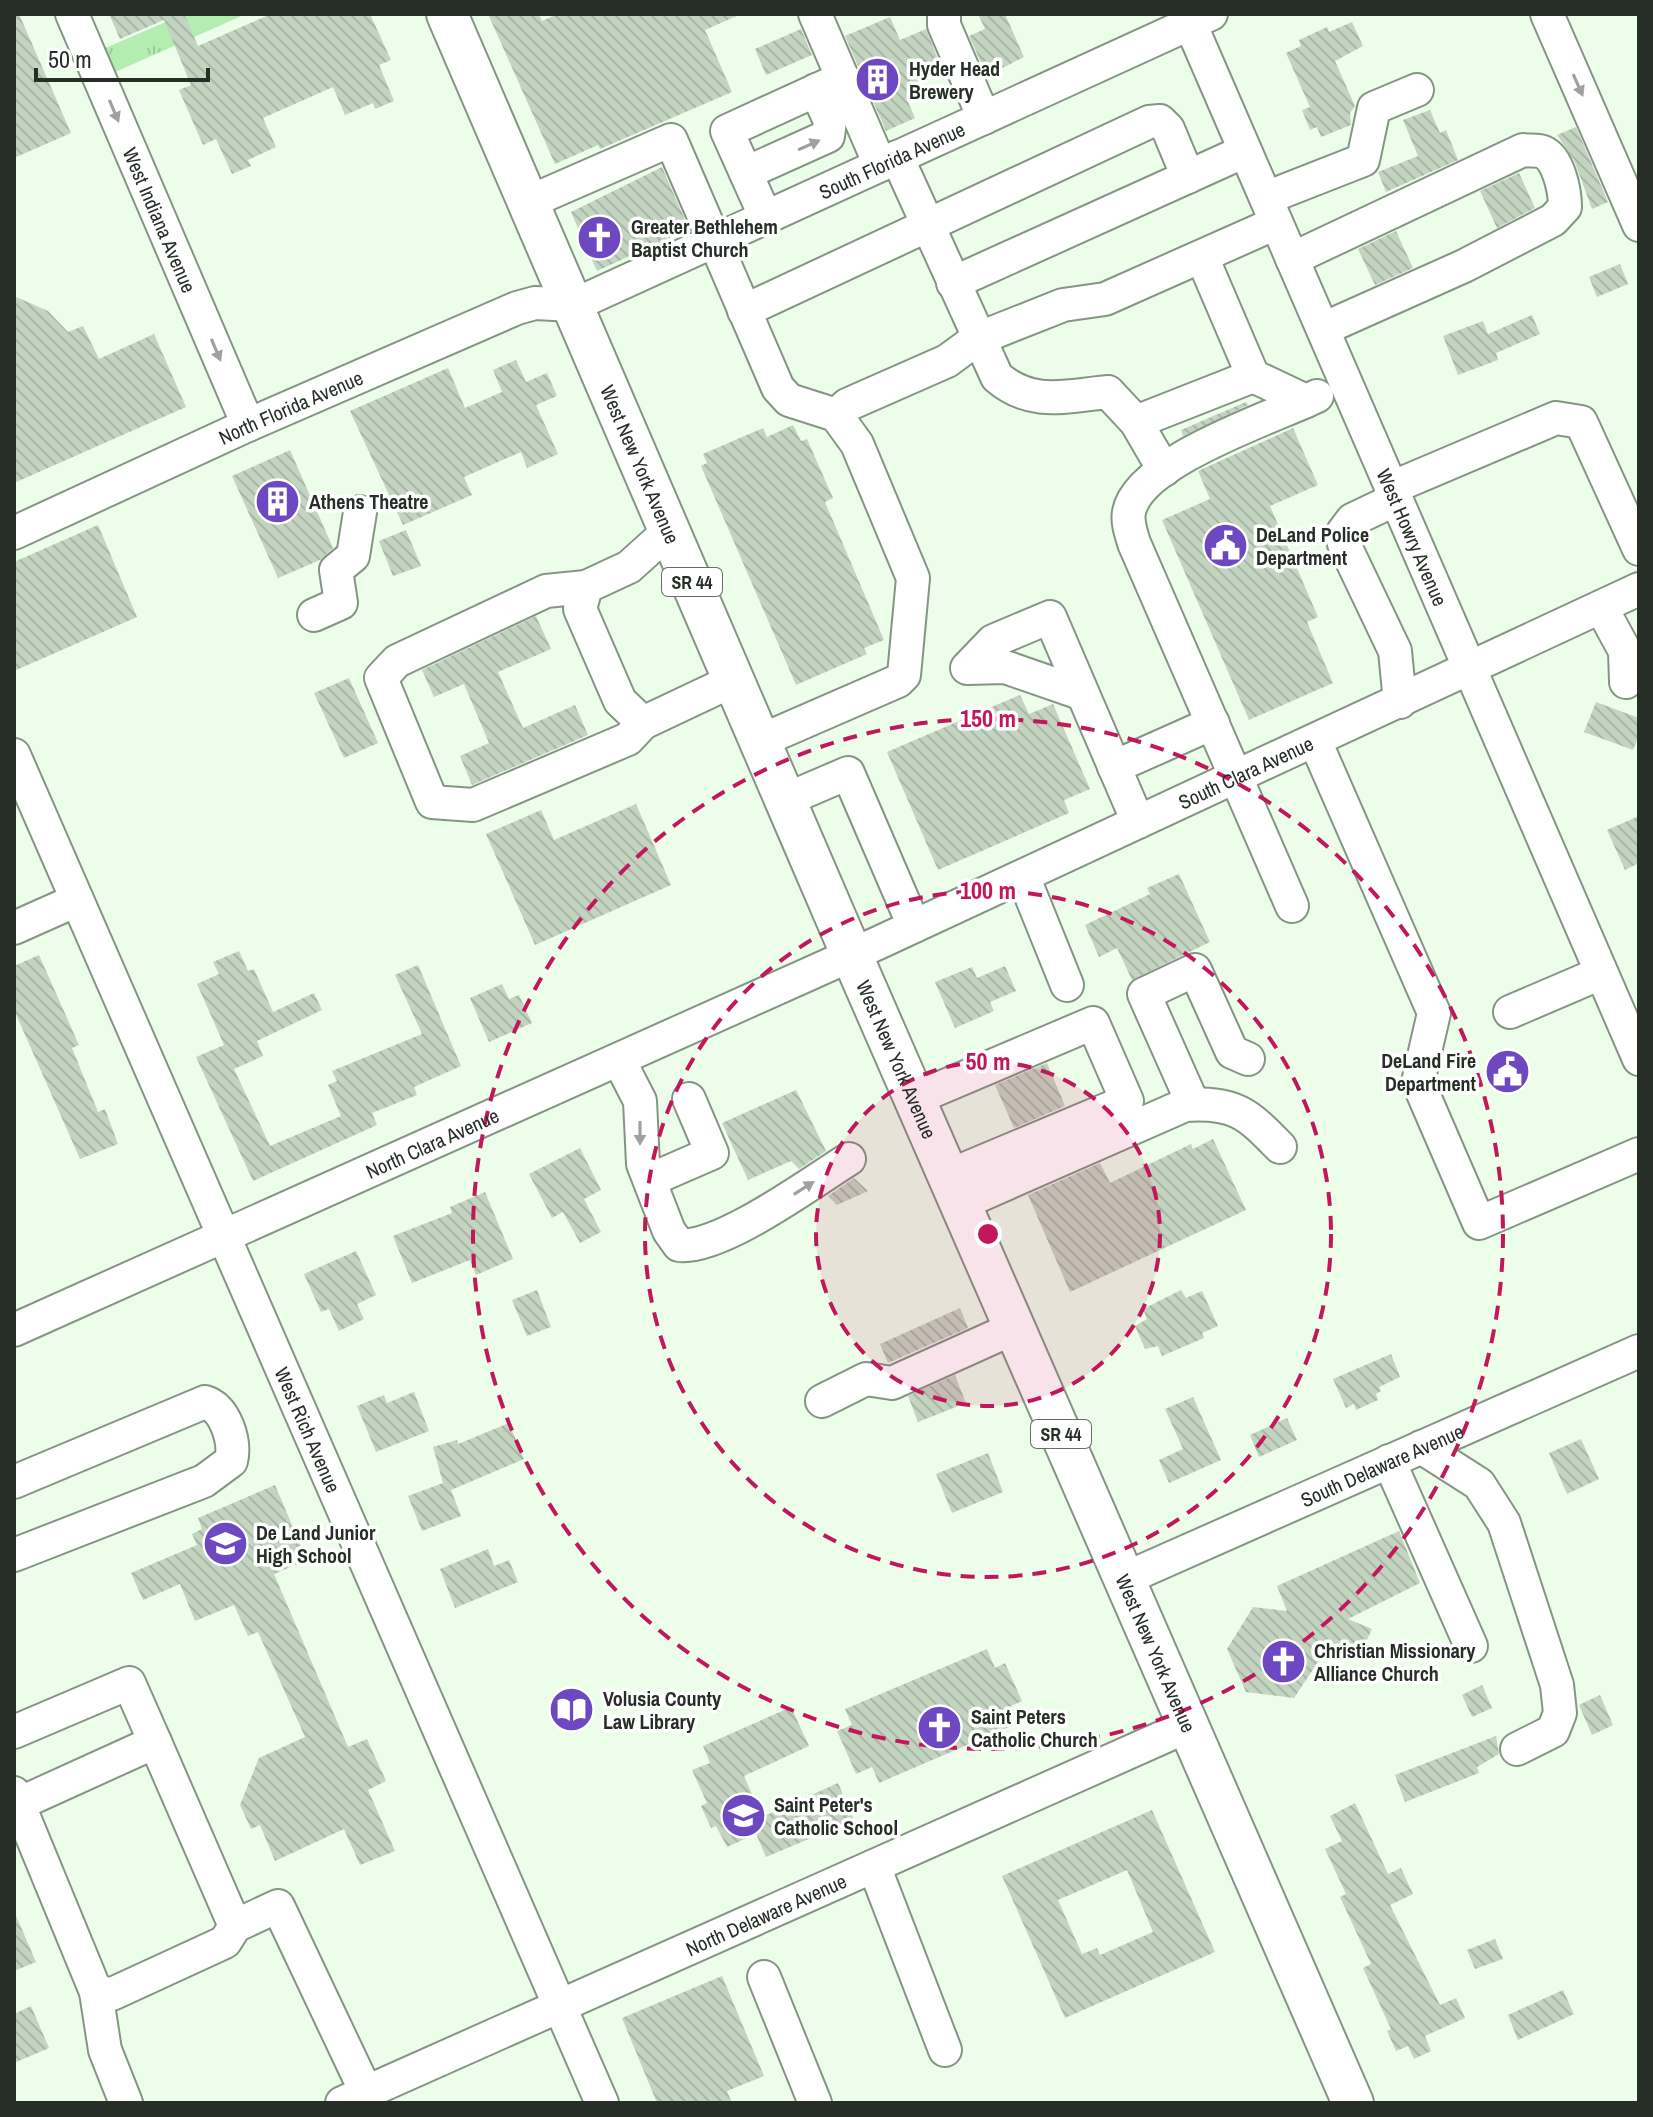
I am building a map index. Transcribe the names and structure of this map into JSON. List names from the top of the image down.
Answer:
{
  "streets": {
    "main road": ["West New York Avenue", "SR 44"],
    "street": [
      "South Florida Avenue",
      "West Indiana Avenue",
      "North Florida Avenue",
      "West Howry Avenue",
      "South Clara Avenue",
      "North Clara Avenue",
      "West Rich Avenue",
      "South Delaware Avenue",
      "North Delaware Avenue"
    ]
  },
  "crossings": [
    ["South Florida Avenue", "North Florida Avenue"],
    ["South Florida Avenue", "West New York Avenue"],
    ["South Florida Avenue", "West Howry Avenue"],
    ["West Indiana Avenue", "North Florida Avenue"],
    ["North Florida Avenue", "West New York Avenue"],
    ["West New York Avenue", "South Clara Avenue"],
    ["West New York Avenue", "North Clara Avenue"],
    ["West New York Avenue", "South Delaware Avenue"],
    ["West New York Avenue", "North Delaware Avenue"],
    ["West Howry Avenue", "South Clara Avenue"],
    ["South Clara Avenue", "North Clara Avenue"],
    ["North Clara Avenue", "West Rich Avenue"],
    ["West Rich Avenue", "North Delaware Avenue"]
  ],
  "one_way": ["West Indiana Avenue"],
  "places": {
    "building": ["Hyder Head Brewery", "Athens Theatre"],
    "church": ["Greater Bethlehem Baptist Church", "Christian Missionary Alliance Church", "Saint Peters Catholic Church"],
    "public building": ["DeLand Police Department", "DeLand Fire Department"],
    "school or university": ["De Land Junior High School", "Saint Peter's Catholic School"],
    "library": ["Volusia County Law Library"]
  },
  "scale_bar": "50 m",
  "rings": ["150 m", "100 m", "50 m"]
}
